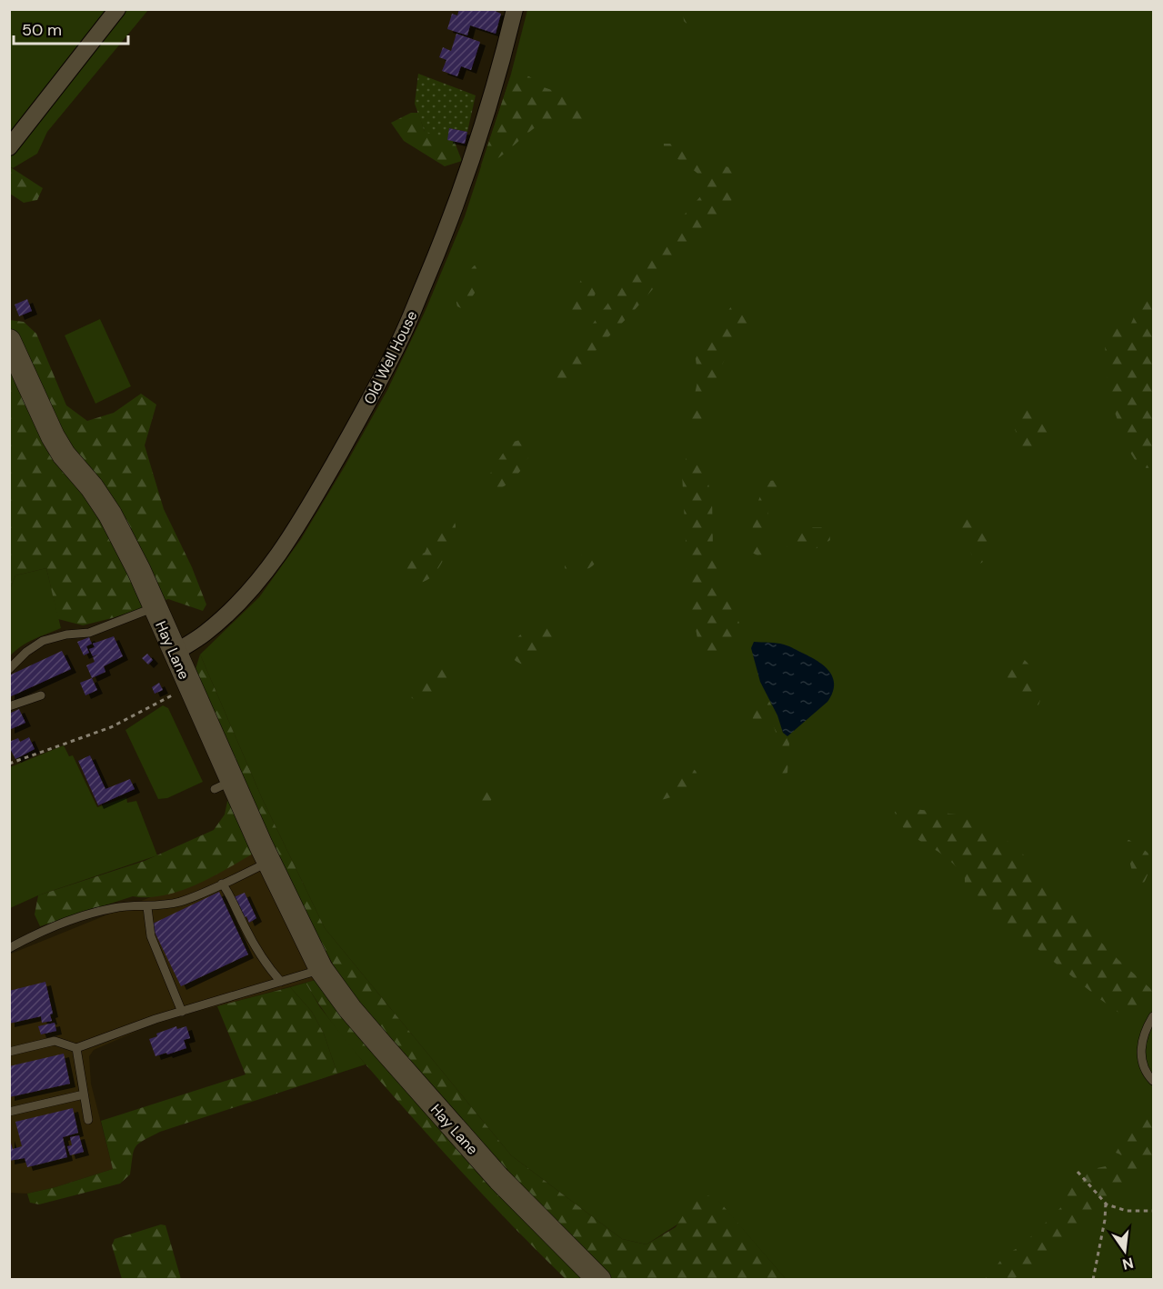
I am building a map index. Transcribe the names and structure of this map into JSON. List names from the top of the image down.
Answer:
{
  "streets": {
    "street": ["Old Well House", "Hay Lane"]
  },
  "crossings": [
    ["Old Well House", "Hay Lane"]
  ],
  "scale_bar": "50 m",
  "north": "bottom"
}
